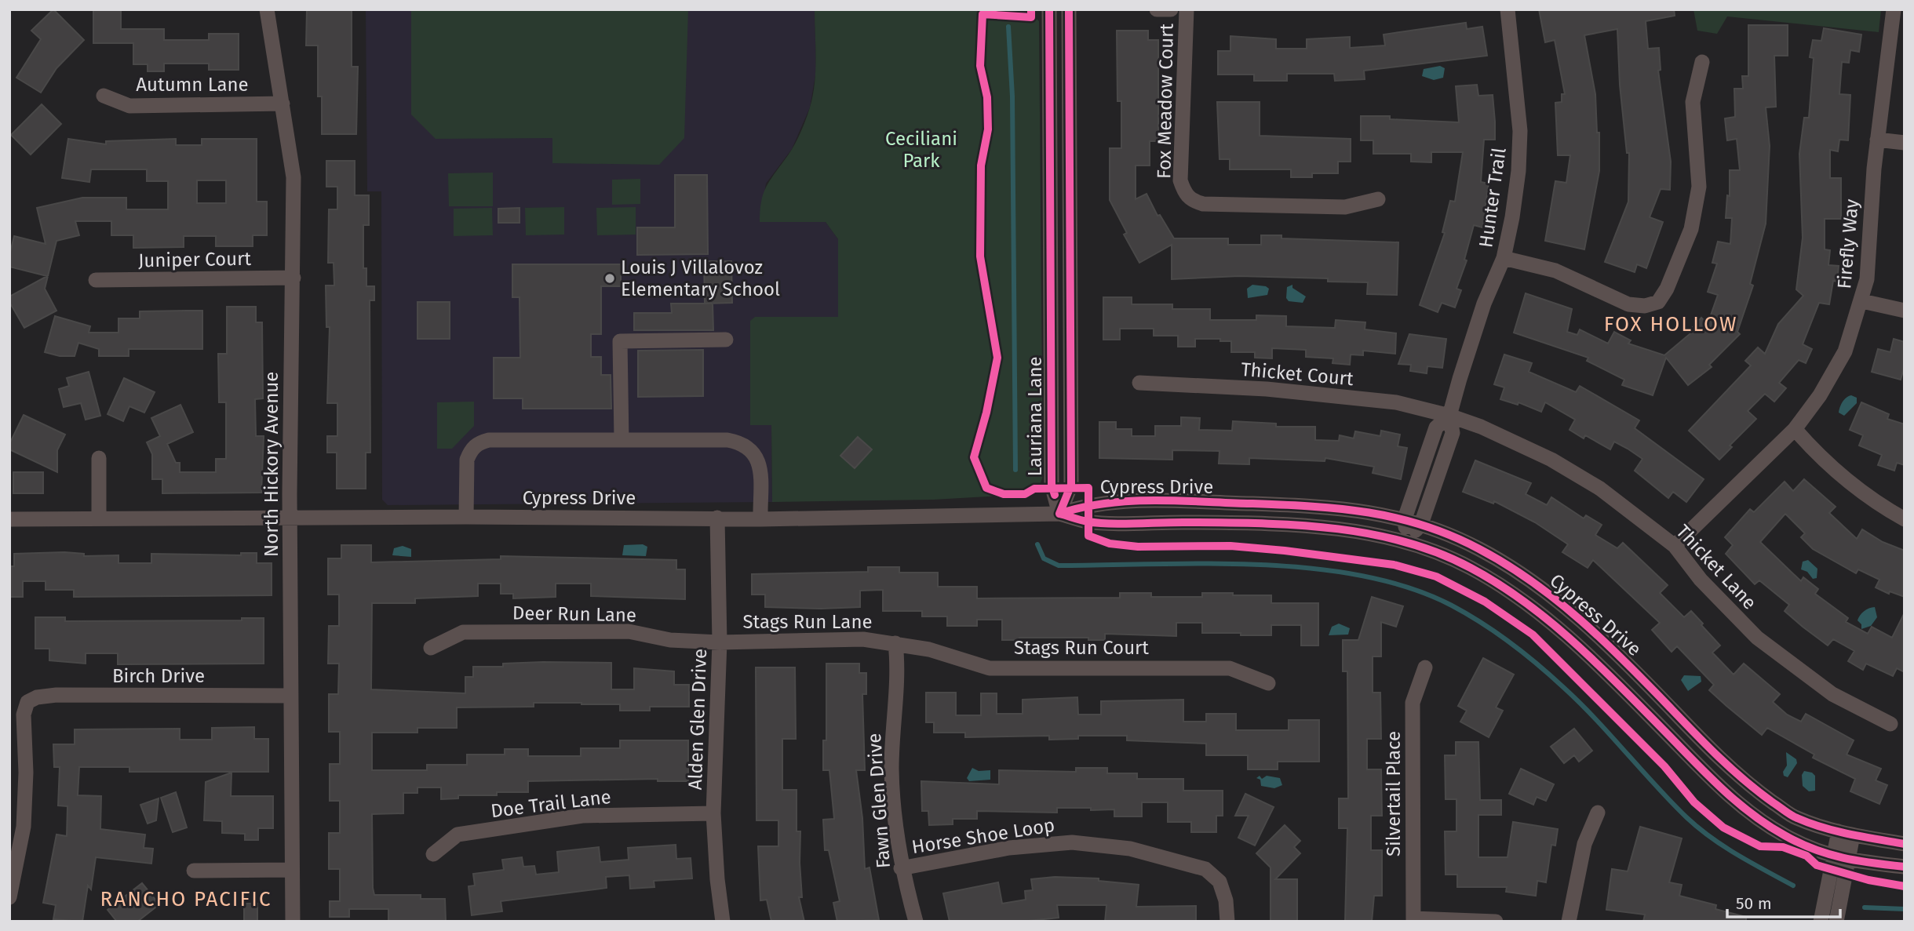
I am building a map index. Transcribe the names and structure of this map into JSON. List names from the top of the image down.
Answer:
{
  "streets": {
    "street": [
      "Autumn Lane",
      "Fox Meadow Court",
      "Hunter Trail",
      "Firefly Way",
      "Juniper Court",
      "Thicket Court",
      "Lauriana Lane",
      "North Hickory Avenue",
      "Cypress Drive",
      "Thicket Lane",
      "Deer Run Lane",
      "Stags Run Lane",
      "Stags Run Court",
      "Birch Drive",
      "Alden Glen Drive",
      "Silvertail Place",
      "Fawn Glen Drive",
      "Doe Trail Lane",
      "Horse Shoe Loop"
    ]
  },
  "crossings": [
    ["Autumn Lane", "North Hickory Avenue"],
    ["Hunter Trail", "Thicket Court"],
    ["Hunter Trail", "Cypress Drive"],
    ["Hunter Trail", "Thicket Lane"],
    ["Firefly Way", "Thicket Lane"],
    ["Juniper Court", "North Hickory Avenue"],
    ["Thicket Court", "Thicket Lane"],
    ["Lauriana Lane", "Cypress Drive"],
    ["North Hickory Avenue", "Cypress Drive"],
    ["North Hickory Avenue", "Birch Drive"],
    ["Cypress Drive", "Alden Glen Drive"],
    ["Deer Run Lane", "Stags Run Lane"],
    ["Deer Run Lane", "Alden Glen Drive"],
    ["Stags Run Lane", "Stags Run Court"],
    ["Stags Run Lane", "Alden Glen Drive"],
    ["Stags Run Lane", "Fawn Glen Drive"],
    ["Stags Run Court", "Fawn Glen Drive"],
    ["Alden Glen Drive", "Doe Trail Lane"],
    ["Fawn Glen Drive", "Horse Shoe Loop"]
  ],
  "districts": ["FOX HOLLOW", "RANCHO PACIFIC"],
  "parks": ["Ceciliani Park"],
  "places": ["Louis J Villalovoz Elementary School"],
  "scale_bar": "50 m"
}
